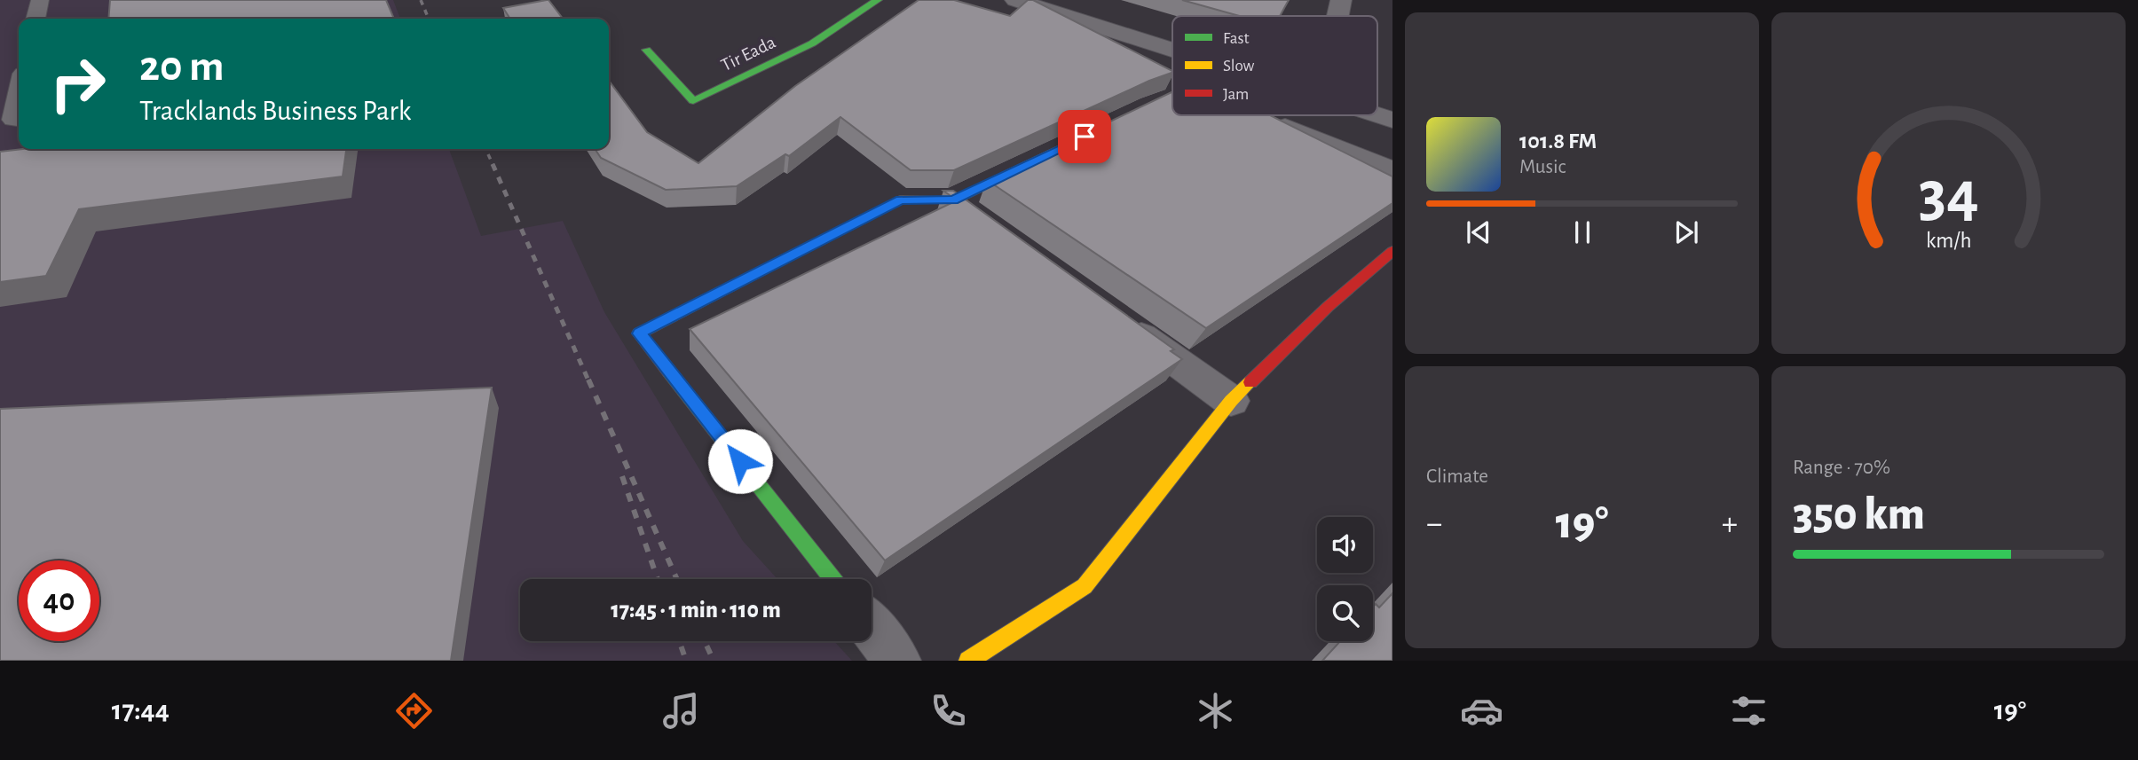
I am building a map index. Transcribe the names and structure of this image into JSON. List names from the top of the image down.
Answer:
{
  "streets": {
    "street": ["Tir Eada"]
  },
  "legend": ["Fast", "Slow", "Jam"],
  "page": {
    "turn": ["20 m", "Tracklands Business Park"],
    "song": ["101.8 FM", "Music"],
    "tile": [
      "Climate",
      ["Range · 70%", "350 km"]
    ],
    "heat": ["−", "19°", "+"],
    "limit": "40",
    "trip": "17:45 · 1 min · 110 m",
    "tabs": ["17:44", "19°"],
    "gauge": ["34", "km/h"]
  }
}
